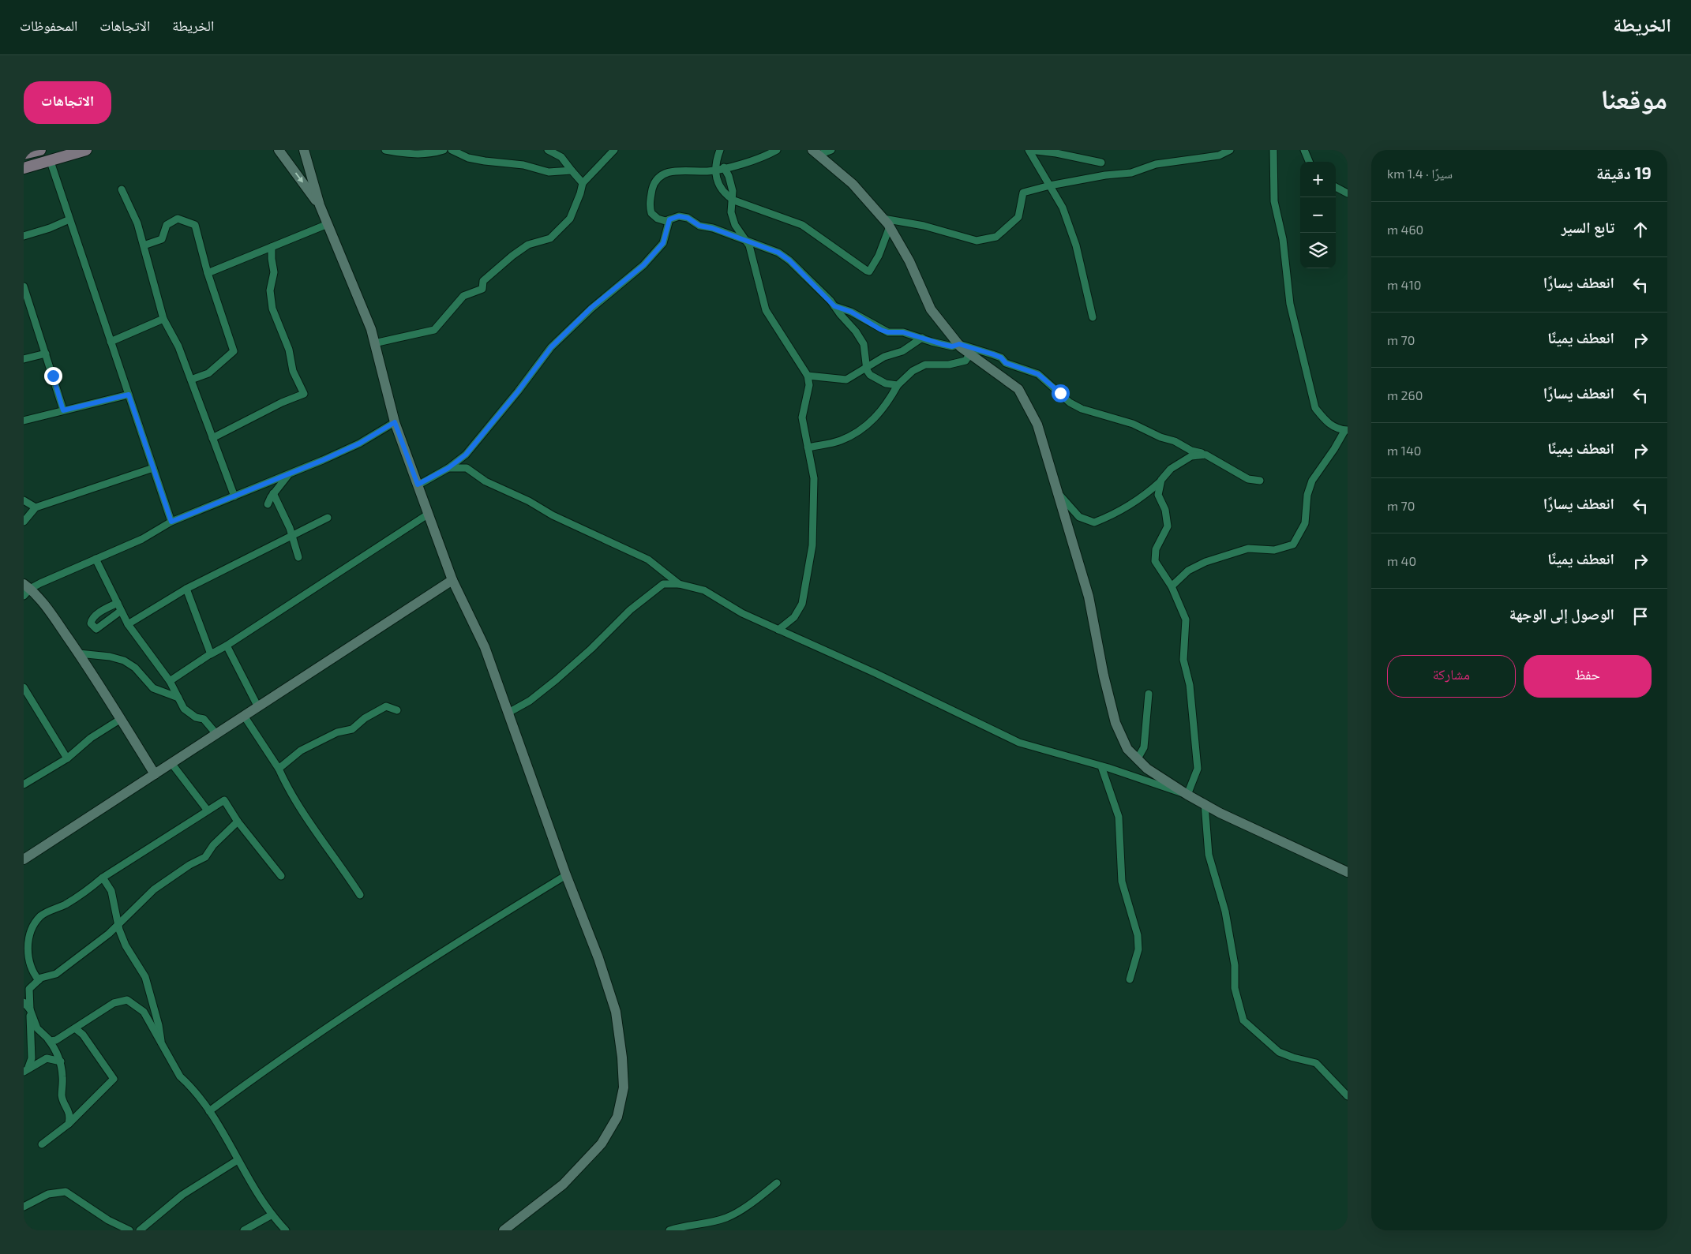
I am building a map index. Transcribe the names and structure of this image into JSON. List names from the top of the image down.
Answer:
{
  "page": {
    "header": "الخريطة",
    "nav": ["الخريطة", "الاتجاهات", "المحفوظات"],
    "title": "موقعنا",
    "buttons": [
      "الاتجاهات",
      ["حفظ", "مشاركة"]
    ],
    "heading": ["19 دقيقة", "سيرًا · 1.4 km"],
    "map_buttons": ["+", "−"],
    "list": [
      ["تابع السير", "460 m"],
      ["انعطف يسارًا", "410 m"],
      ["انعطف يمينًا", "70 m"],
      ["انعطف يسارًا", "260 m"],
      ["انعطف يمينًا", "140 m"],
      ["انعطف يسارًا", "70 m"],
      ["انعطف يمينًا", "40 m"],
      "الوصول إلى الوجهة"
    ]
  }
}
